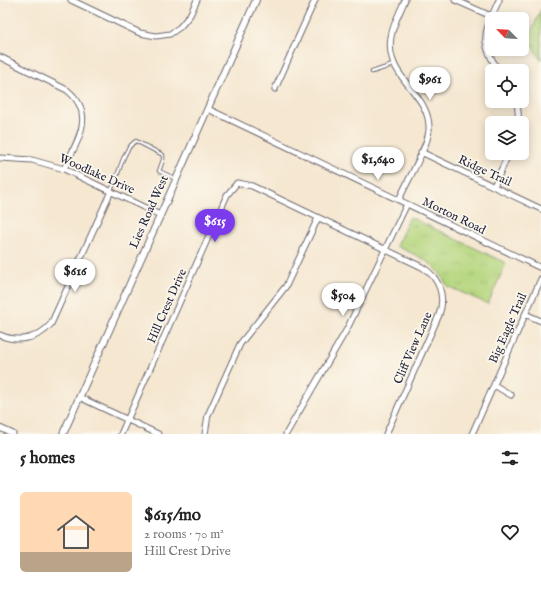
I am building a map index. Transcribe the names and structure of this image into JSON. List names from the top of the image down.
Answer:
{
  "streets": {
    "street": [
      "Ridge Trail",
      "Woodlake Drive",
      "Lies Road West",
      "Morton Road",
      "Hill Crest Drive",
      "Big Eagle Trail",
      "Cliff View Lane"
    ]
  },
  "crossings": [
    ["Woodlake Drive", "Lies Road West"],
    ["Lies Road West", "Morton Road"],
    ["Hill Crest Drive", "Cliff View Lane"]
  ],
  "north": "top left",
  "page": {
    "price": [
      "$961",
      "$1,640",
      "$615",
      "$616",
      "$504"
    ],
    "heading": "5 homes",
    "list": [
      {
        "name": "$615/mo",
        "note": "2 rooms · 70 m² · Hill Crest Drive"
      }
    ]
  }
}
